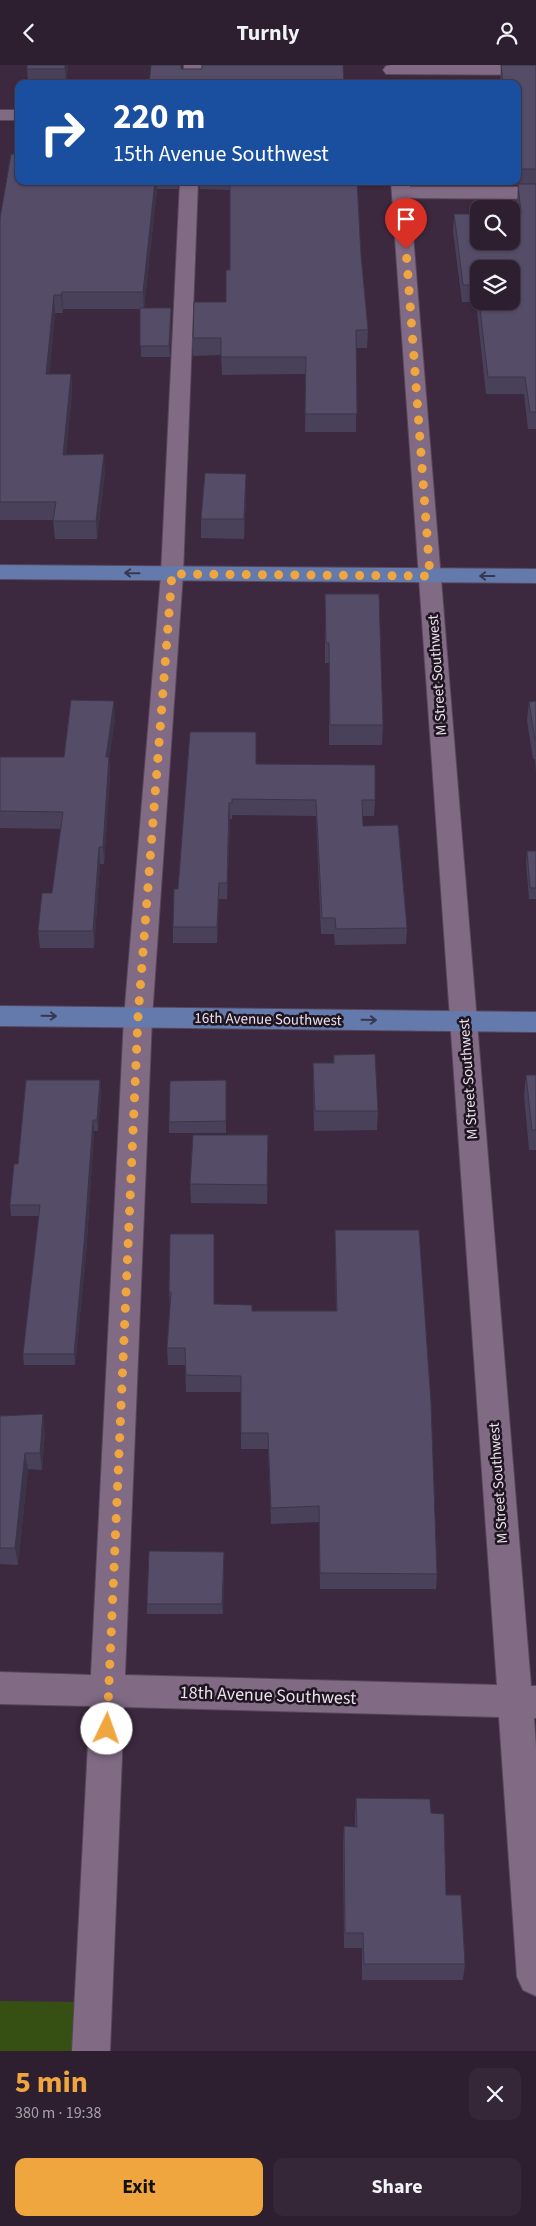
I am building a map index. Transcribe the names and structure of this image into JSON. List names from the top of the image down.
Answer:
{
  "streets": {
    "main road": ["16th Avenue Southwest"],
    "street": ["M Street Southwest", "18th Avenue Southwest"]
  },
  "crossings": [
    ["M Street Southwest", "16th Avenue Southwest"],
    ["M Street Southwest", "18th Avenue Southwest"]
  ],
  "one_way": ["16th Avenue Southwest"],
  "page": {
    "header": "Turnly",
    "turn": ["220 m", "15th Avenue Southwest"],
    "heading": ["5 min", "380 m · 19:38"],
    "buttons": ["Exit", "Share"]
  }
}
